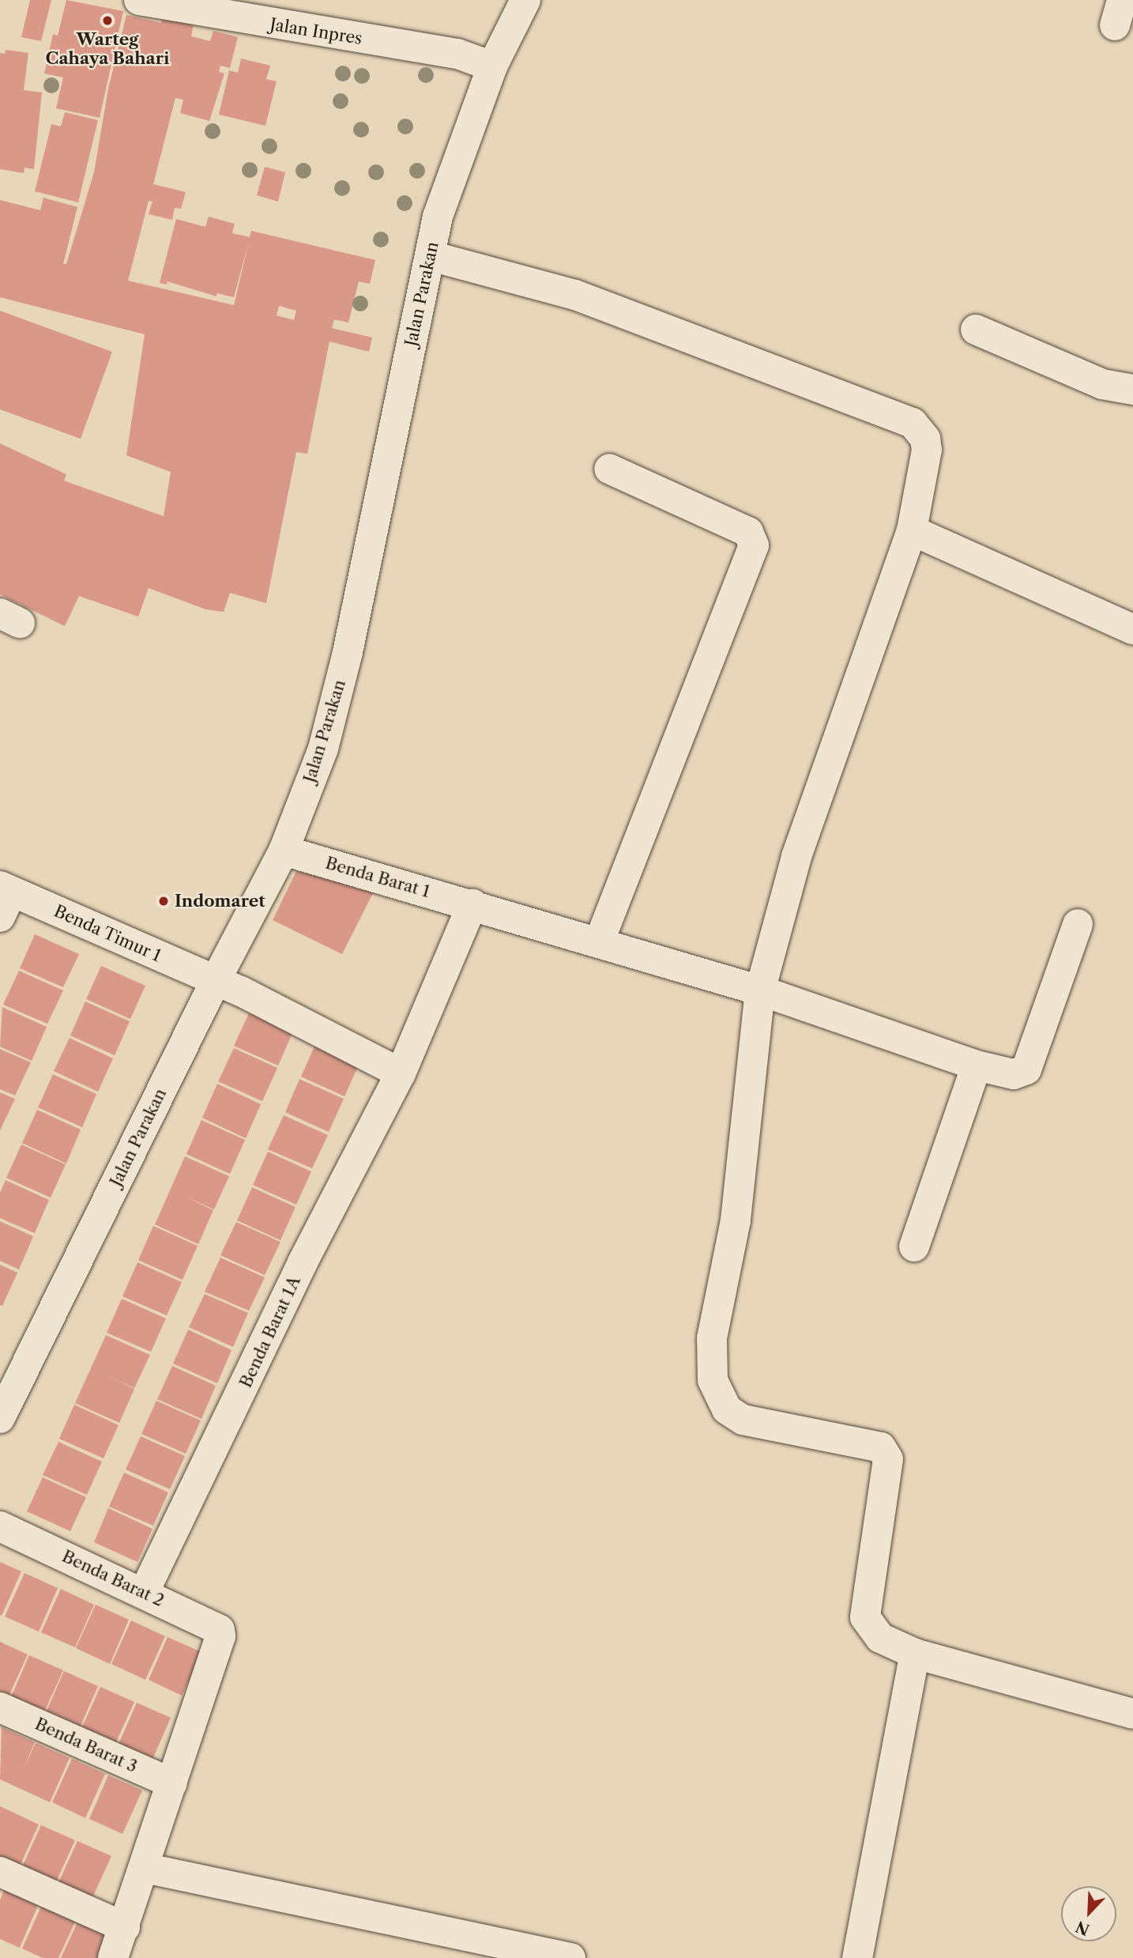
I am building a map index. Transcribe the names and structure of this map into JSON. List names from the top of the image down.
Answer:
{
  "streets": {
    "street": [
      "Jalan Inpres",
      "Jalan Parakan",
      "Benda Barat 1",
      "Benda Timur 1",
      "Benda Barat 1A",
      "Benda Barat 2",
      "Benda Barat 3"
    ]
  },
  "crossings": [
    ["Jalan Inpres", "Jalan Parakan"],
    ["Jalan Parakan", "Benda Barat 1"],
    ["Jalan Parakan", "Benda Timur 1"],
    ["Benda Barat 1", "Benda Barat 1A"],
    ["Benda Barat 1A", "Benda Barat 2"],
    ["Benda Barat 2", "Benda Barat 3"]
  ],
  "places": ["Warteg Cahaya Bahari", "Indomaret"],
  "north": "bottom left"
}
